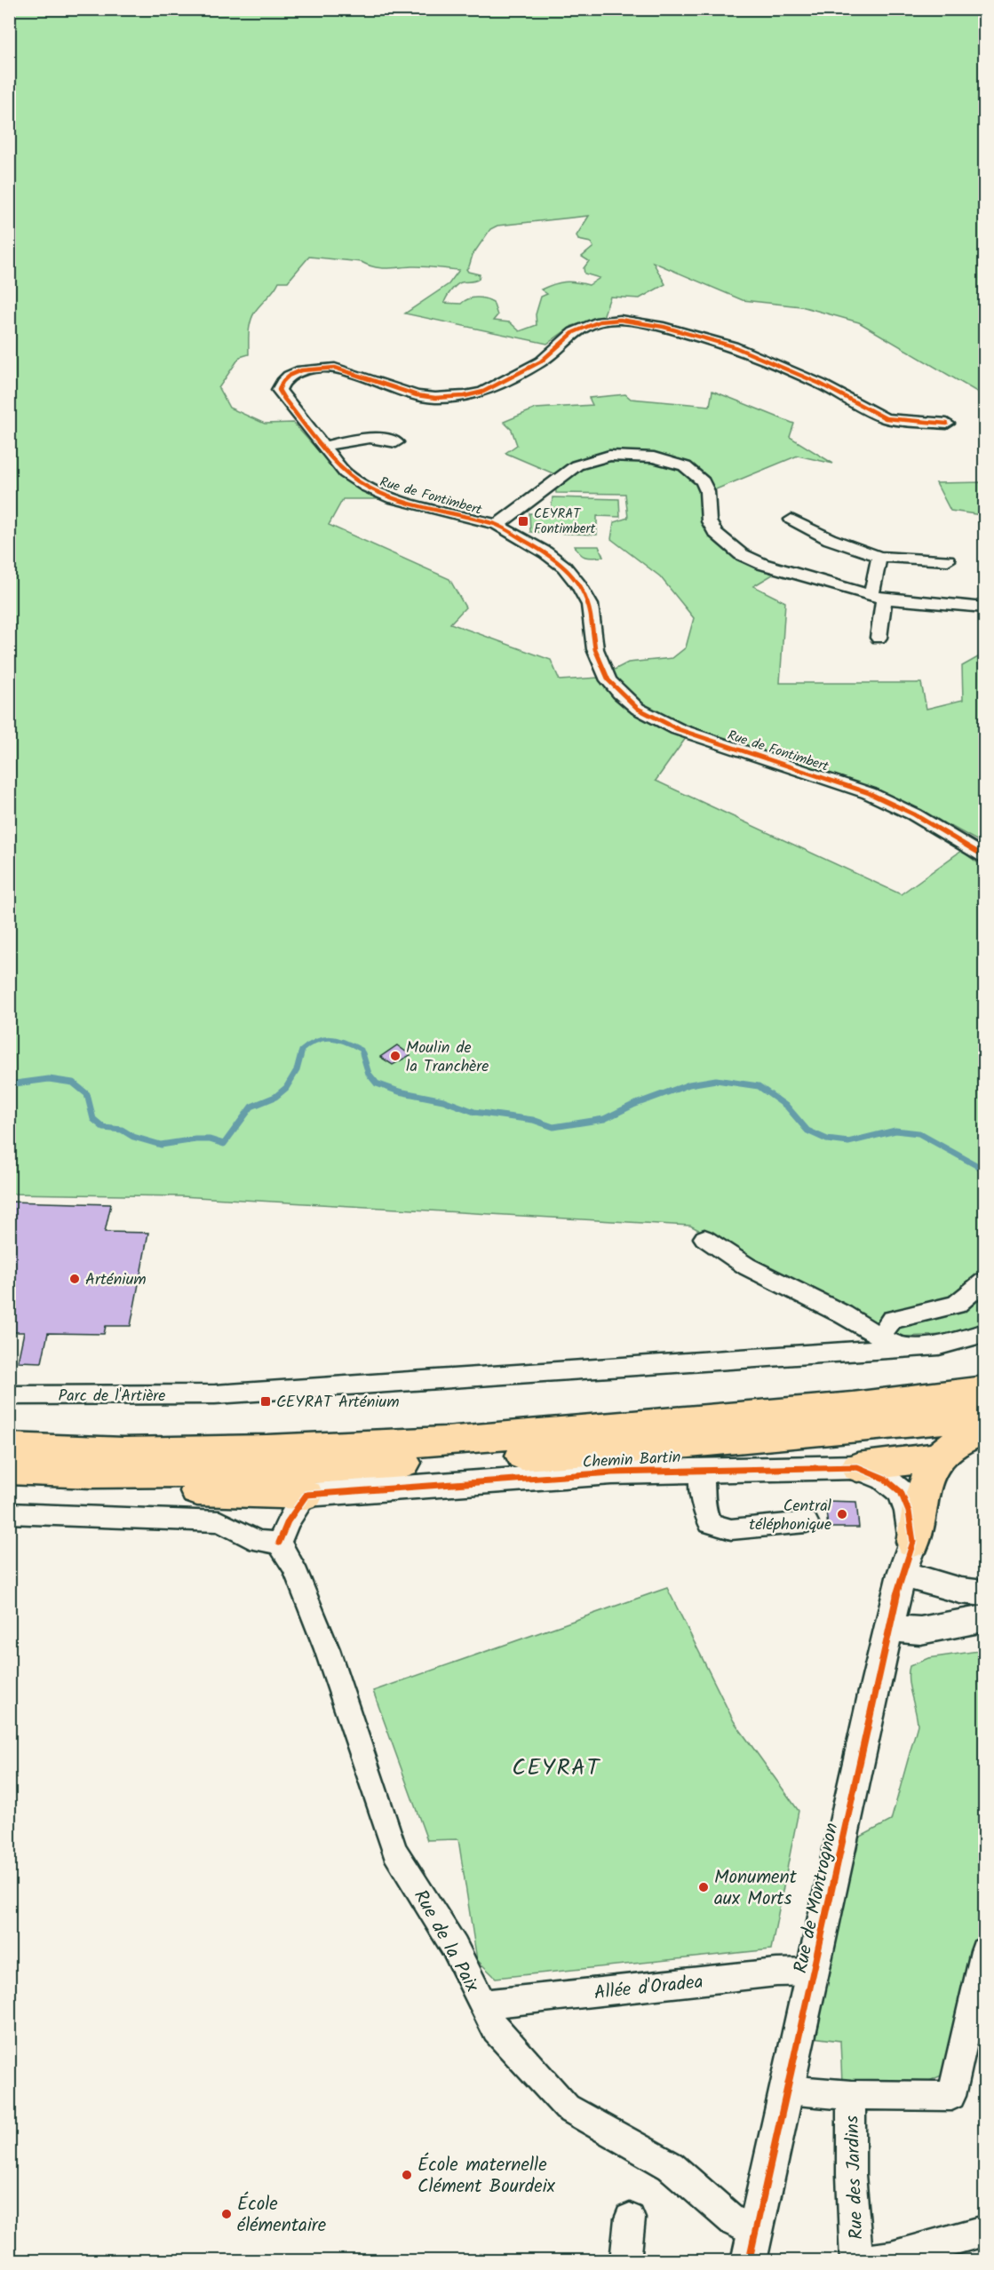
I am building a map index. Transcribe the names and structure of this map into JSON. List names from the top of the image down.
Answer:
{
  "streets": {
    "street": [
      "Rue de Fontimbert",
      "Parc de l'Artière",
      "Chemin Bartin",
      "Rue de Montrognon",
      "Rue de la Paix",
      "Allée d'Oradea",
      "Rue des Jardins"
    ]
  },
  "crossings": [
    ["Chemin Bartin", "Rue de Montrognon"],
    ["Rue de Montrognon", "Rue de la Paix"],
    ["Rue de Montrognon", "Allée d'Oradea"],
    ["Rue de la Paix", "Allée d'Oradea"]
  ],
  "districts": ["CEYRAT"],
  "places": {
    "transit": ["CEYRAT Fontimbert", "CEYRAT Arténium"],
    "other": [
      "Moulin de la Tranchère",
      "Arténium",
      "Central téléphonique",
      "Monument aux Morts",
      "École maternelle Clément Bourdeix",
      "École élémentaire"
    ]
  }
}
